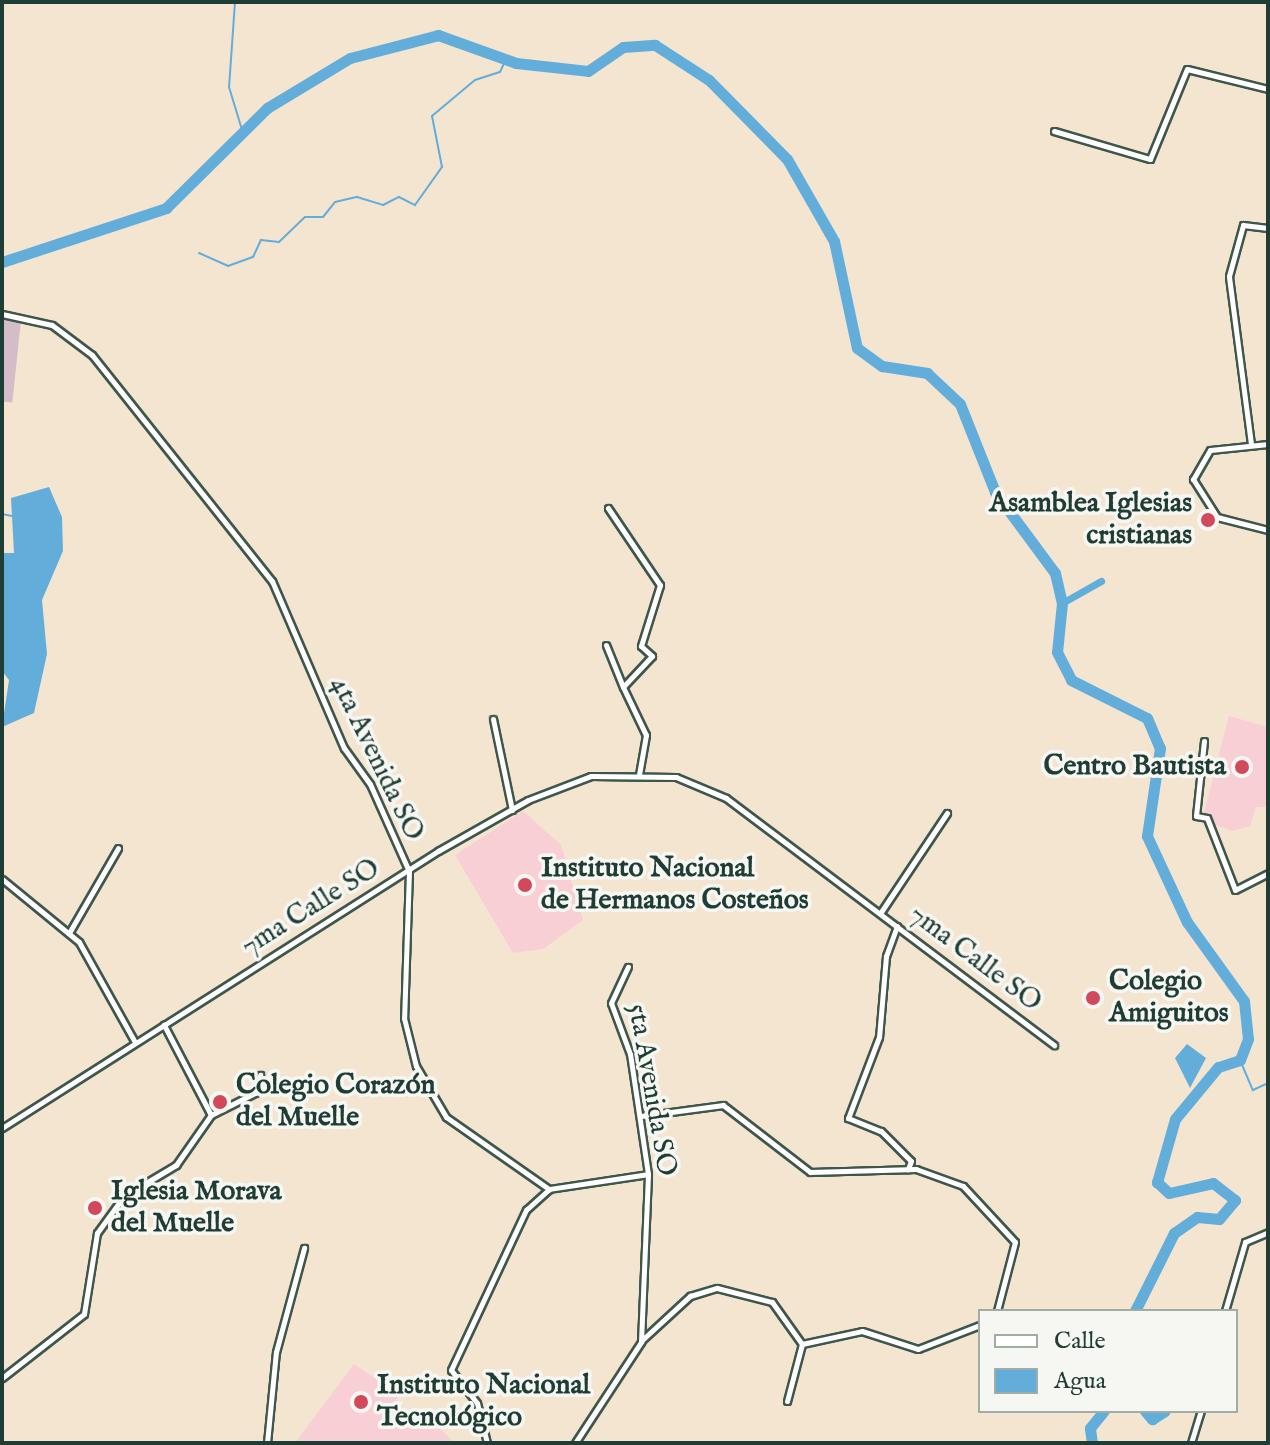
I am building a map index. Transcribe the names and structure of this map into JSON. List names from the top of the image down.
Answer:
{
  "streets": {
    "street": ["4ta Avenida SO", "7ma Calle SO", "5ta Avenida SO"]
  },
  "crossings": [
    ["4ta Avenida SO", "7ma Calle SO"]
  ],
  "places": [
    "Asamblea Iglesias cristianas",
    "Centro Bautista",
    "Instituto Nacional de Hermanos Costeños",
    "Colegio Amiguitos",
    "Colegio Corazón del Muelle",
    "Iglesia Morava del Muelle",
    "Instituto Nacional Tecnológico"
  ],
  "legend": ["Calle", "Agua"]
}
